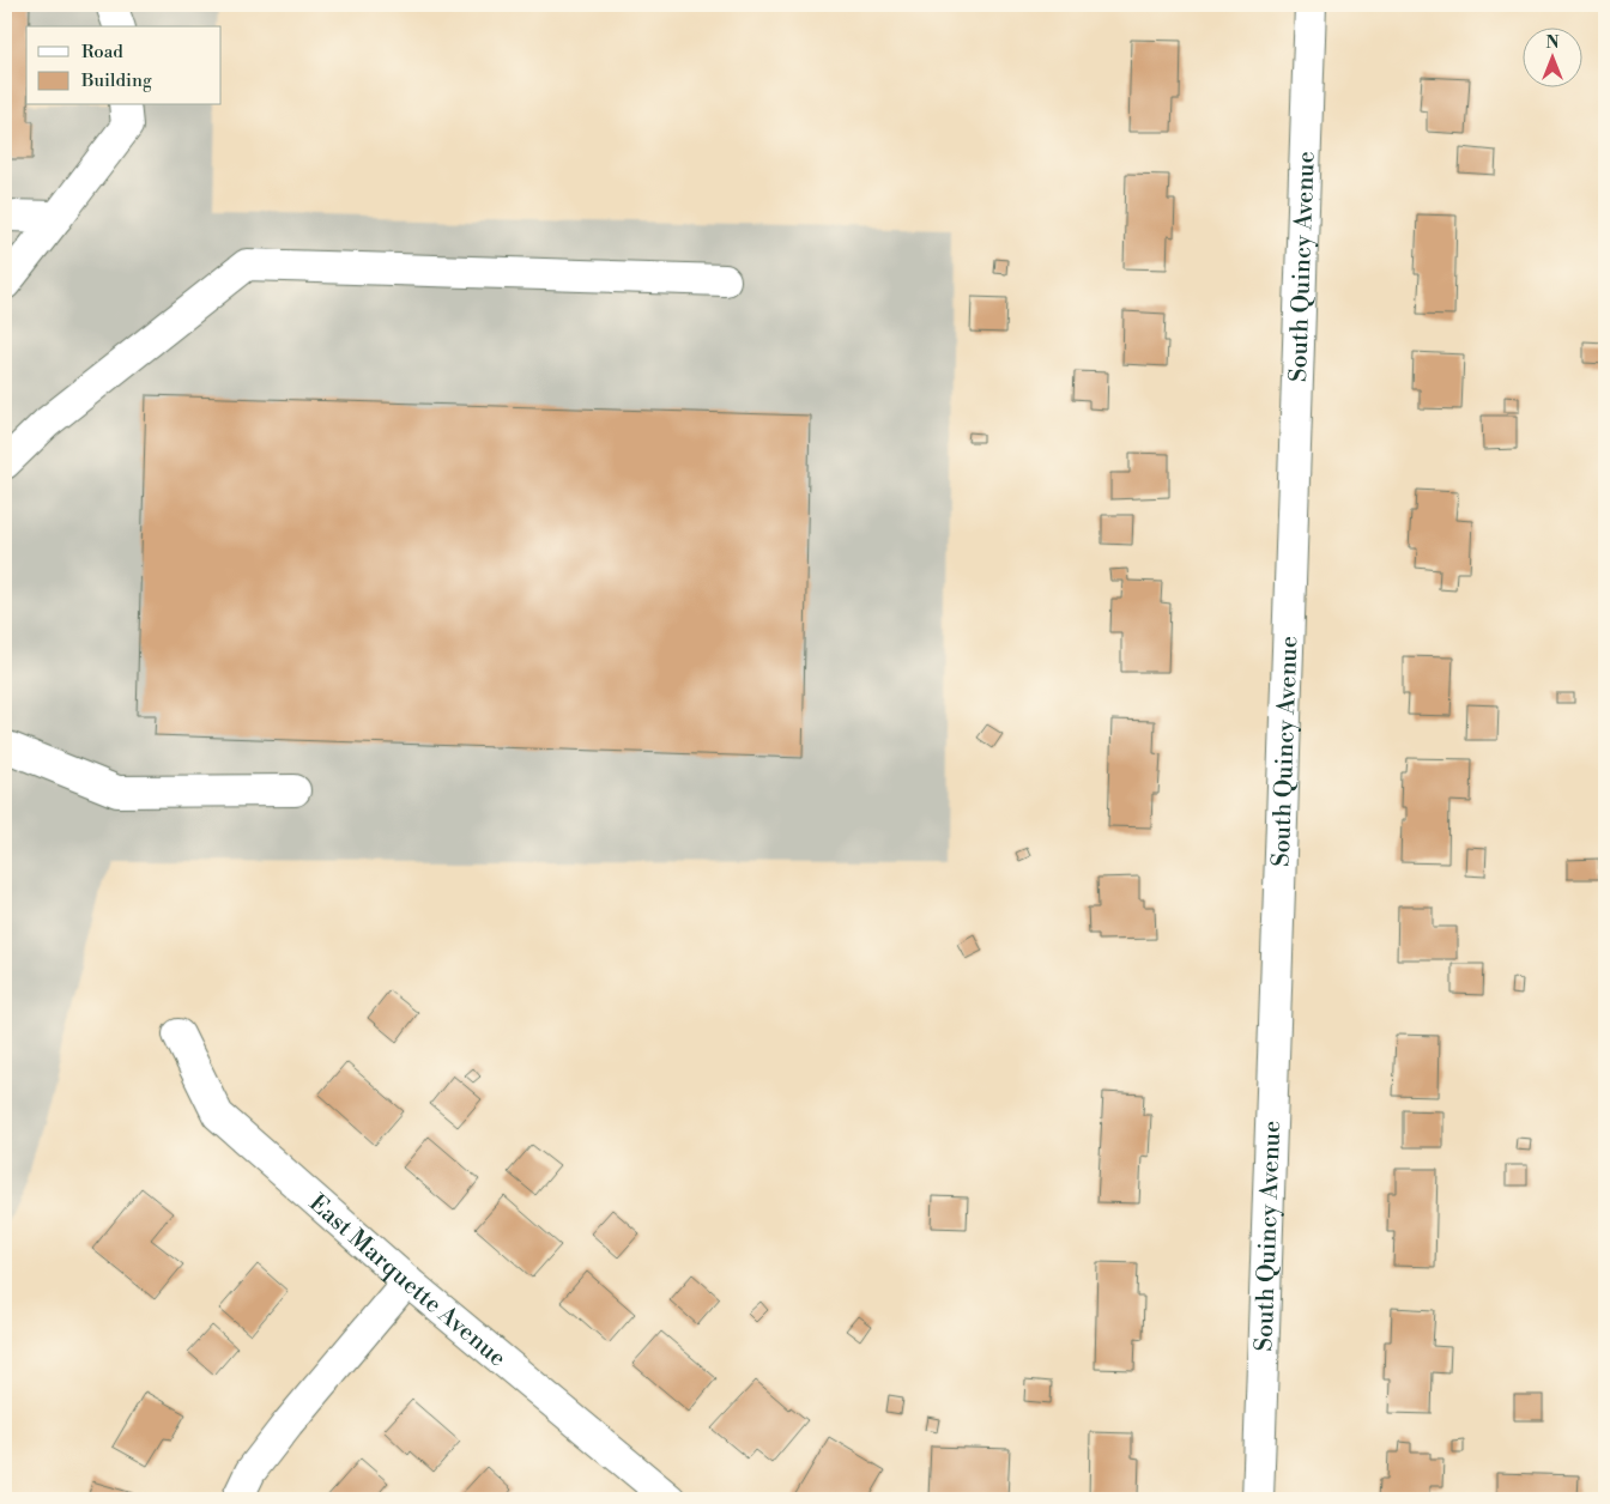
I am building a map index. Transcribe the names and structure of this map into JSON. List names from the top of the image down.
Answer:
{
  "streets": {
    "street": ["South Quincy Avenue", "East Marquette Avenue"]
  },
  "legend": ["Road", "Building"],
  "north": "top"
}
